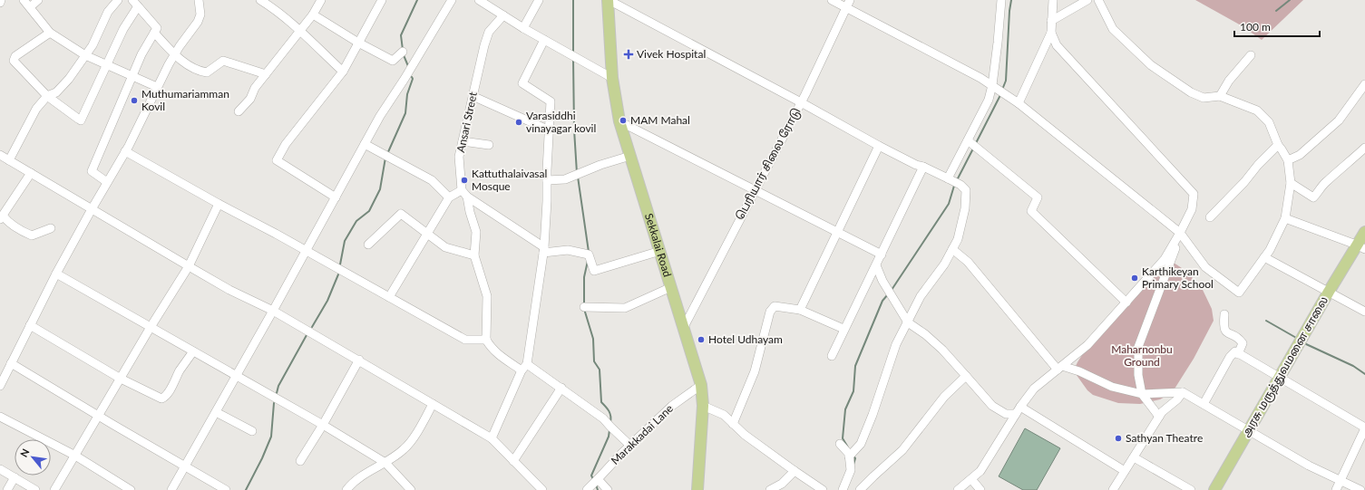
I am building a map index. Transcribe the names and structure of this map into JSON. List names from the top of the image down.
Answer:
{
  "streets": {
    "main road": ["Sekkalai Road", "அரசு மருத்துவமனை சாலை"],
    "street": ["Ansari Street", "பெரியார் சிலை ரோடு", "Marakkadai Lane"]
  },
  "crossings": [
    ["பெரியார் சிலை ரோடு", "Sekkalai Road"],
    ["Sekkalai Road", "Marakkadai Lane"]
  ],
  "parks": ["Maharnonbu Ground"],
  "places": {
    "health": ["Vivek Hospital"],
    "other": [
      "Muthumariamman Kovil",
      "MAM Mahal",
      "Varasiddhi vinayagar kovil",
      "Kattuthalaivasal Mosque",
      "Karthikeyan Primary School",
      "Hotel Udhayam",
      "Sathyan Theatre"
    ]
  },
  "scale_bar": "100 m",
  "north": "top left"
}
